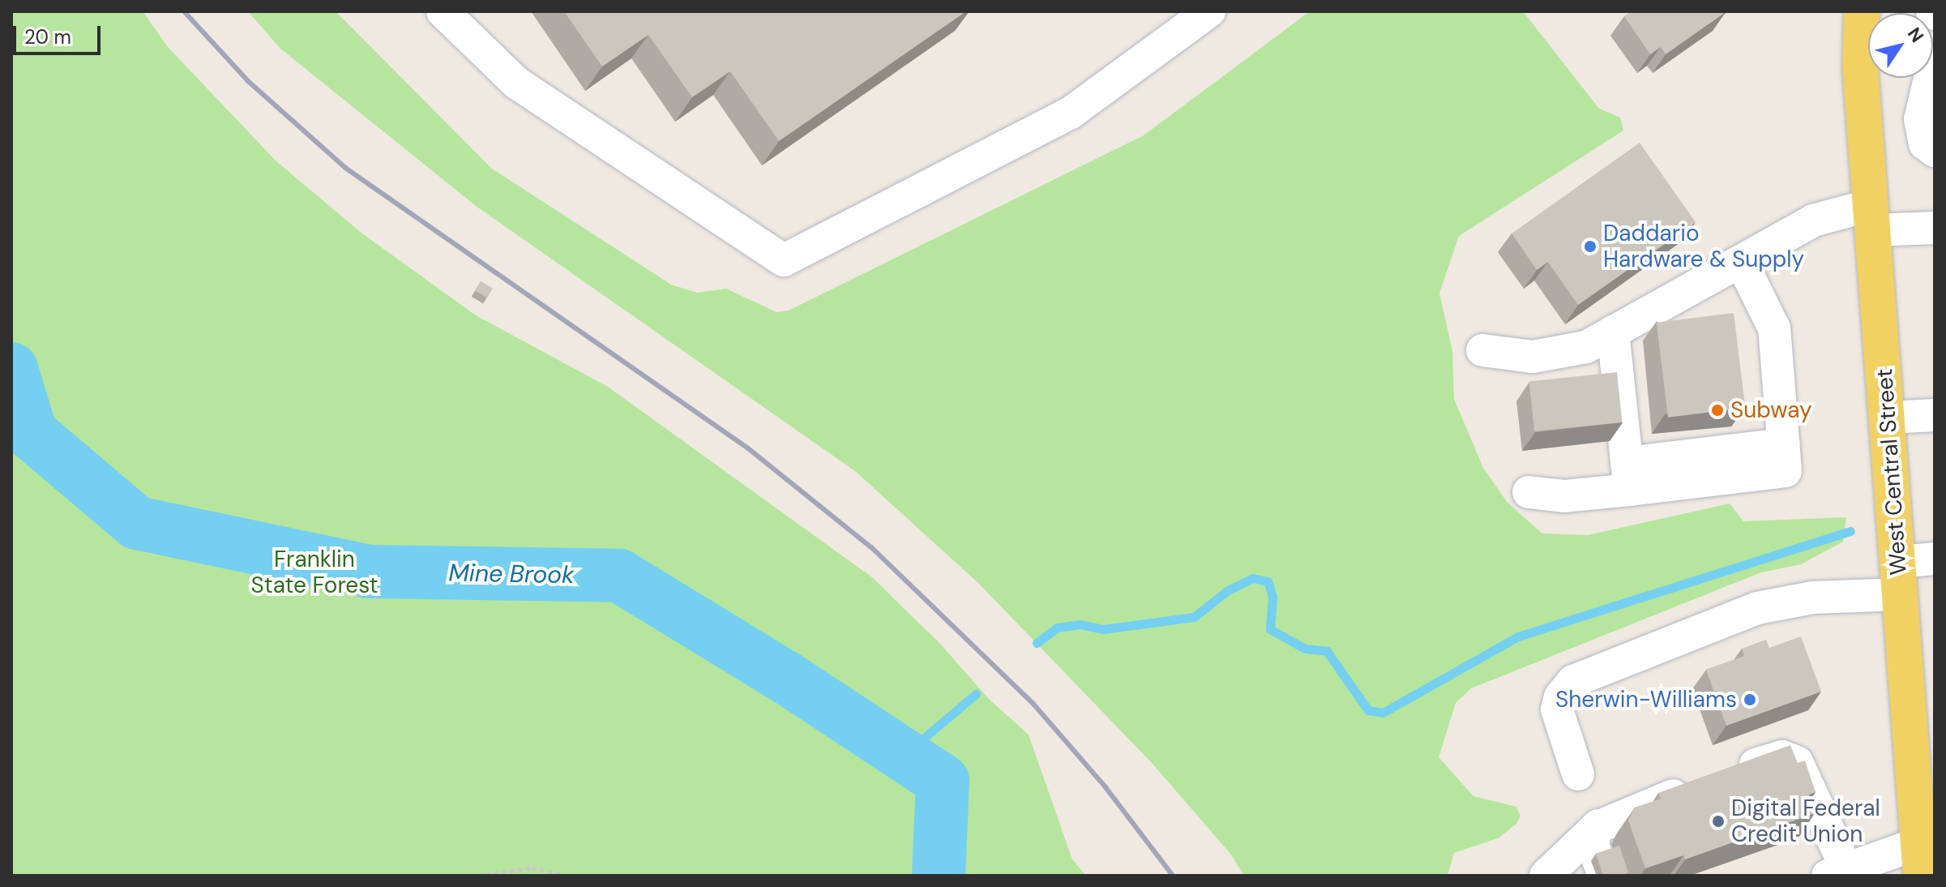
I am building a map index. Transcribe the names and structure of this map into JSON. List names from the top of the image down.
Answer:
{
  "streets": {
    "main road": ["West Central Street"]
  },
  "water": ["Mine Brook"],
  "parks": ["Franklin State Forest"],
  "places": [
    "Daddario Hardware & Supply",
    "Subway",
    "Sherwin-Williams",
    "Digital Federal Credit Union"
  ],
  "scale_bar": "20 m",
  "north": "top right"
}
